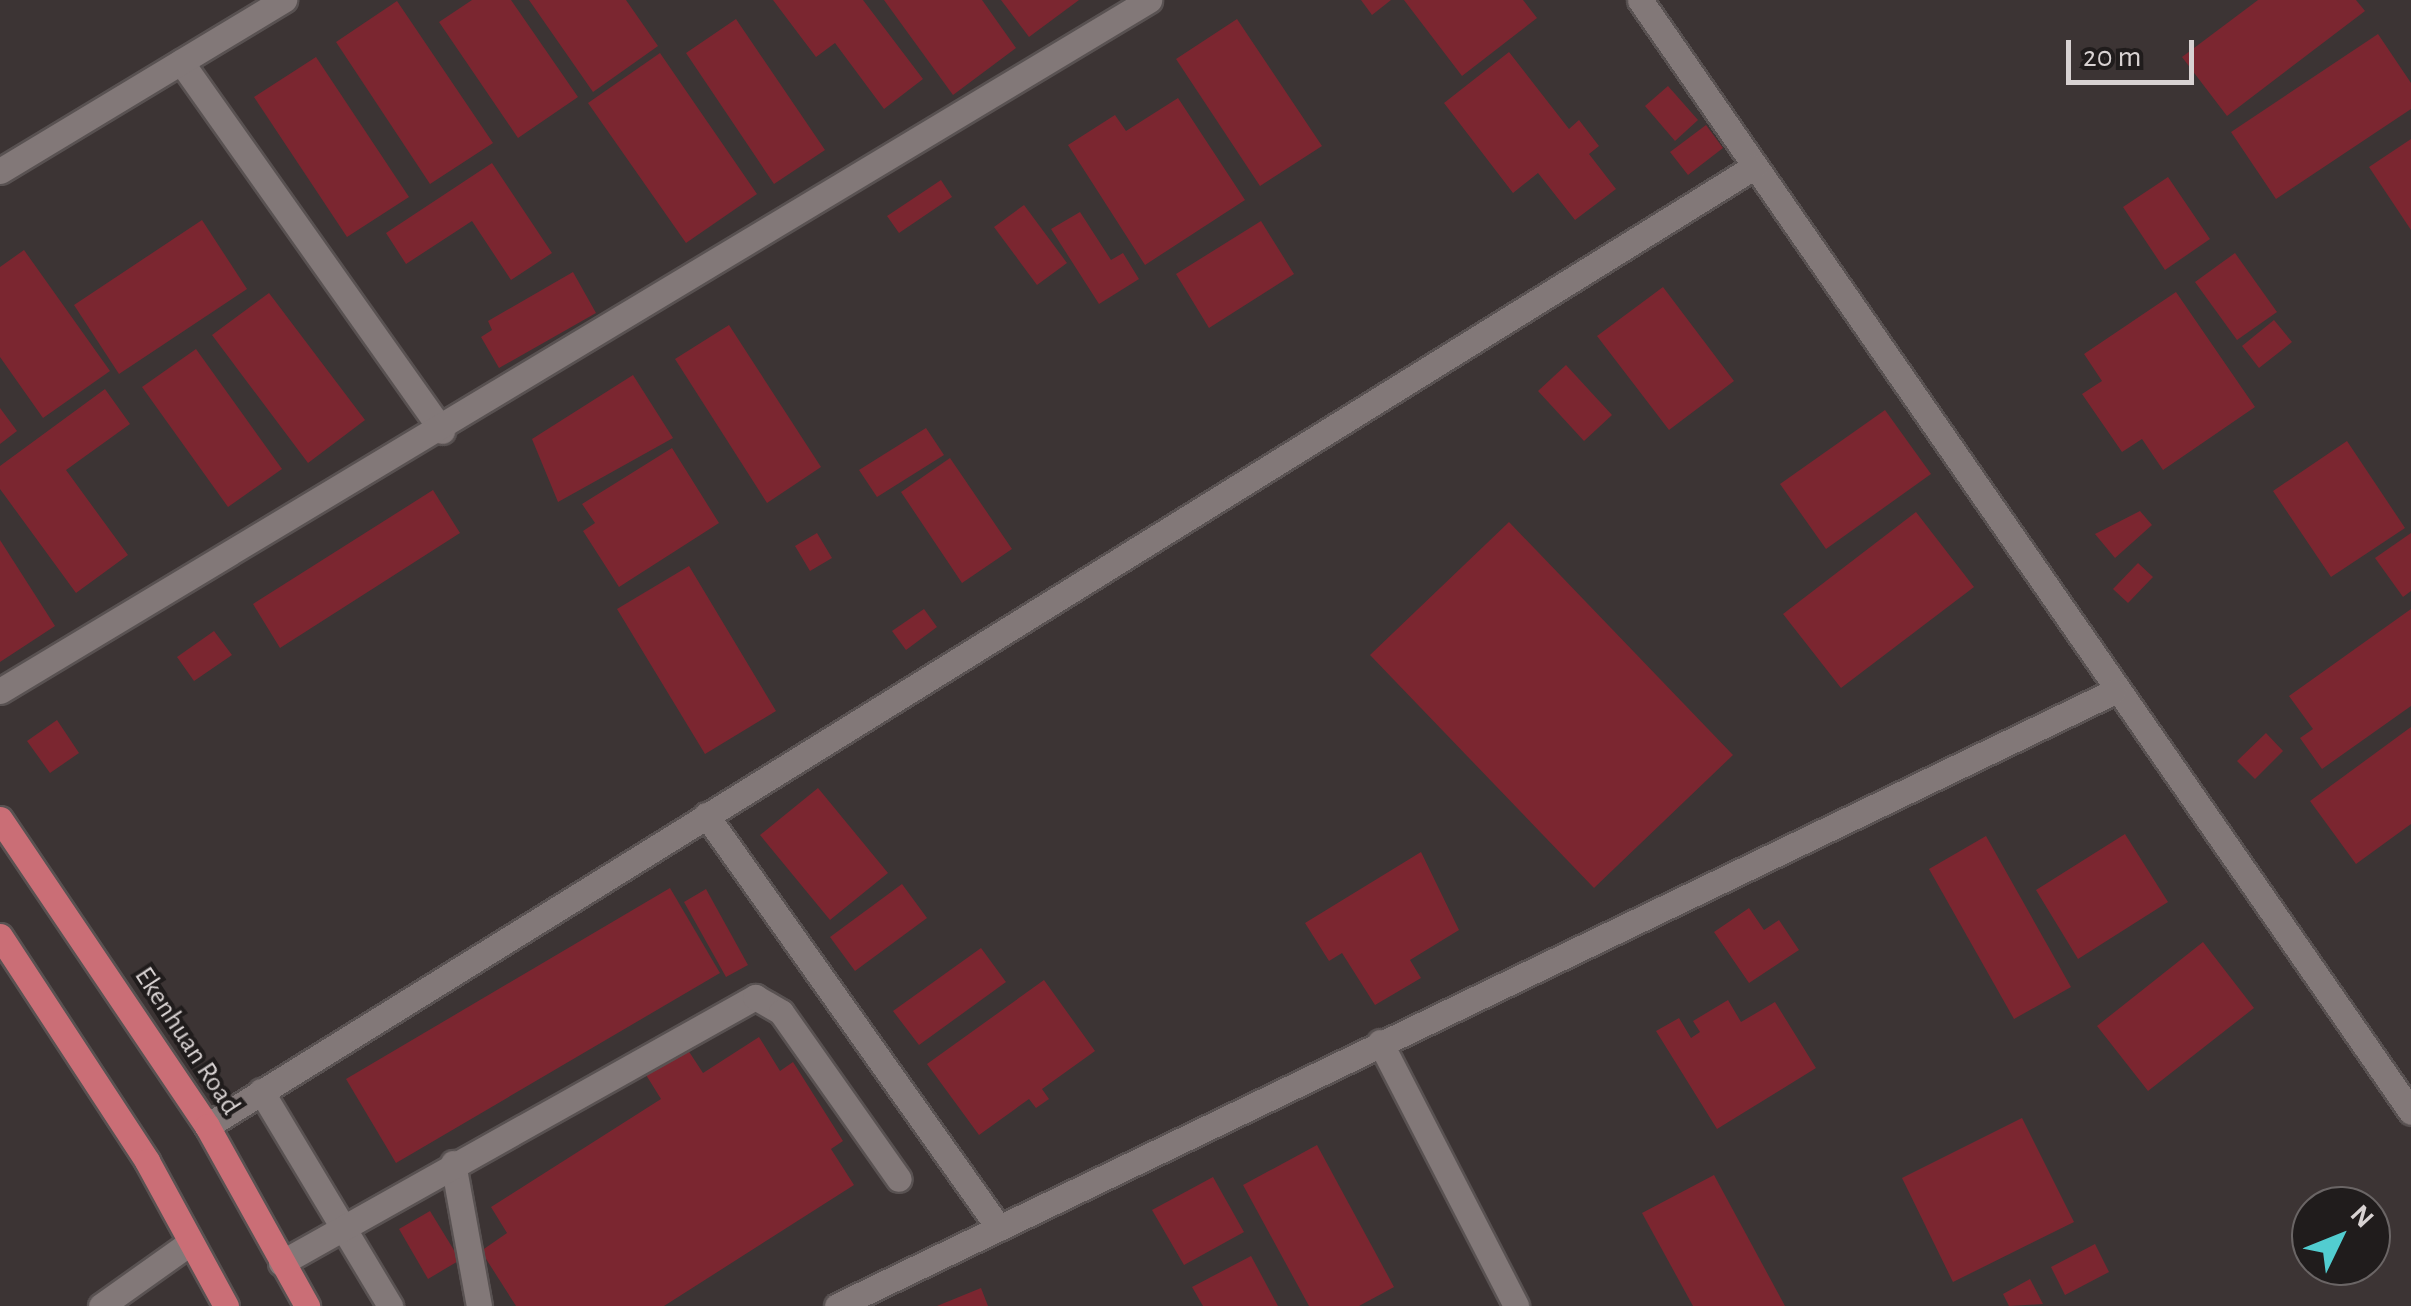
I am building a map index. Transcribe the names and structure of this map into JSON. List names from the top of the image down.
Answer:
{
  "streets": {
    "main road": ["Ekenhuan Road"]
  },
  "scale_bar": "20 m",
  "north": "top right"
}
